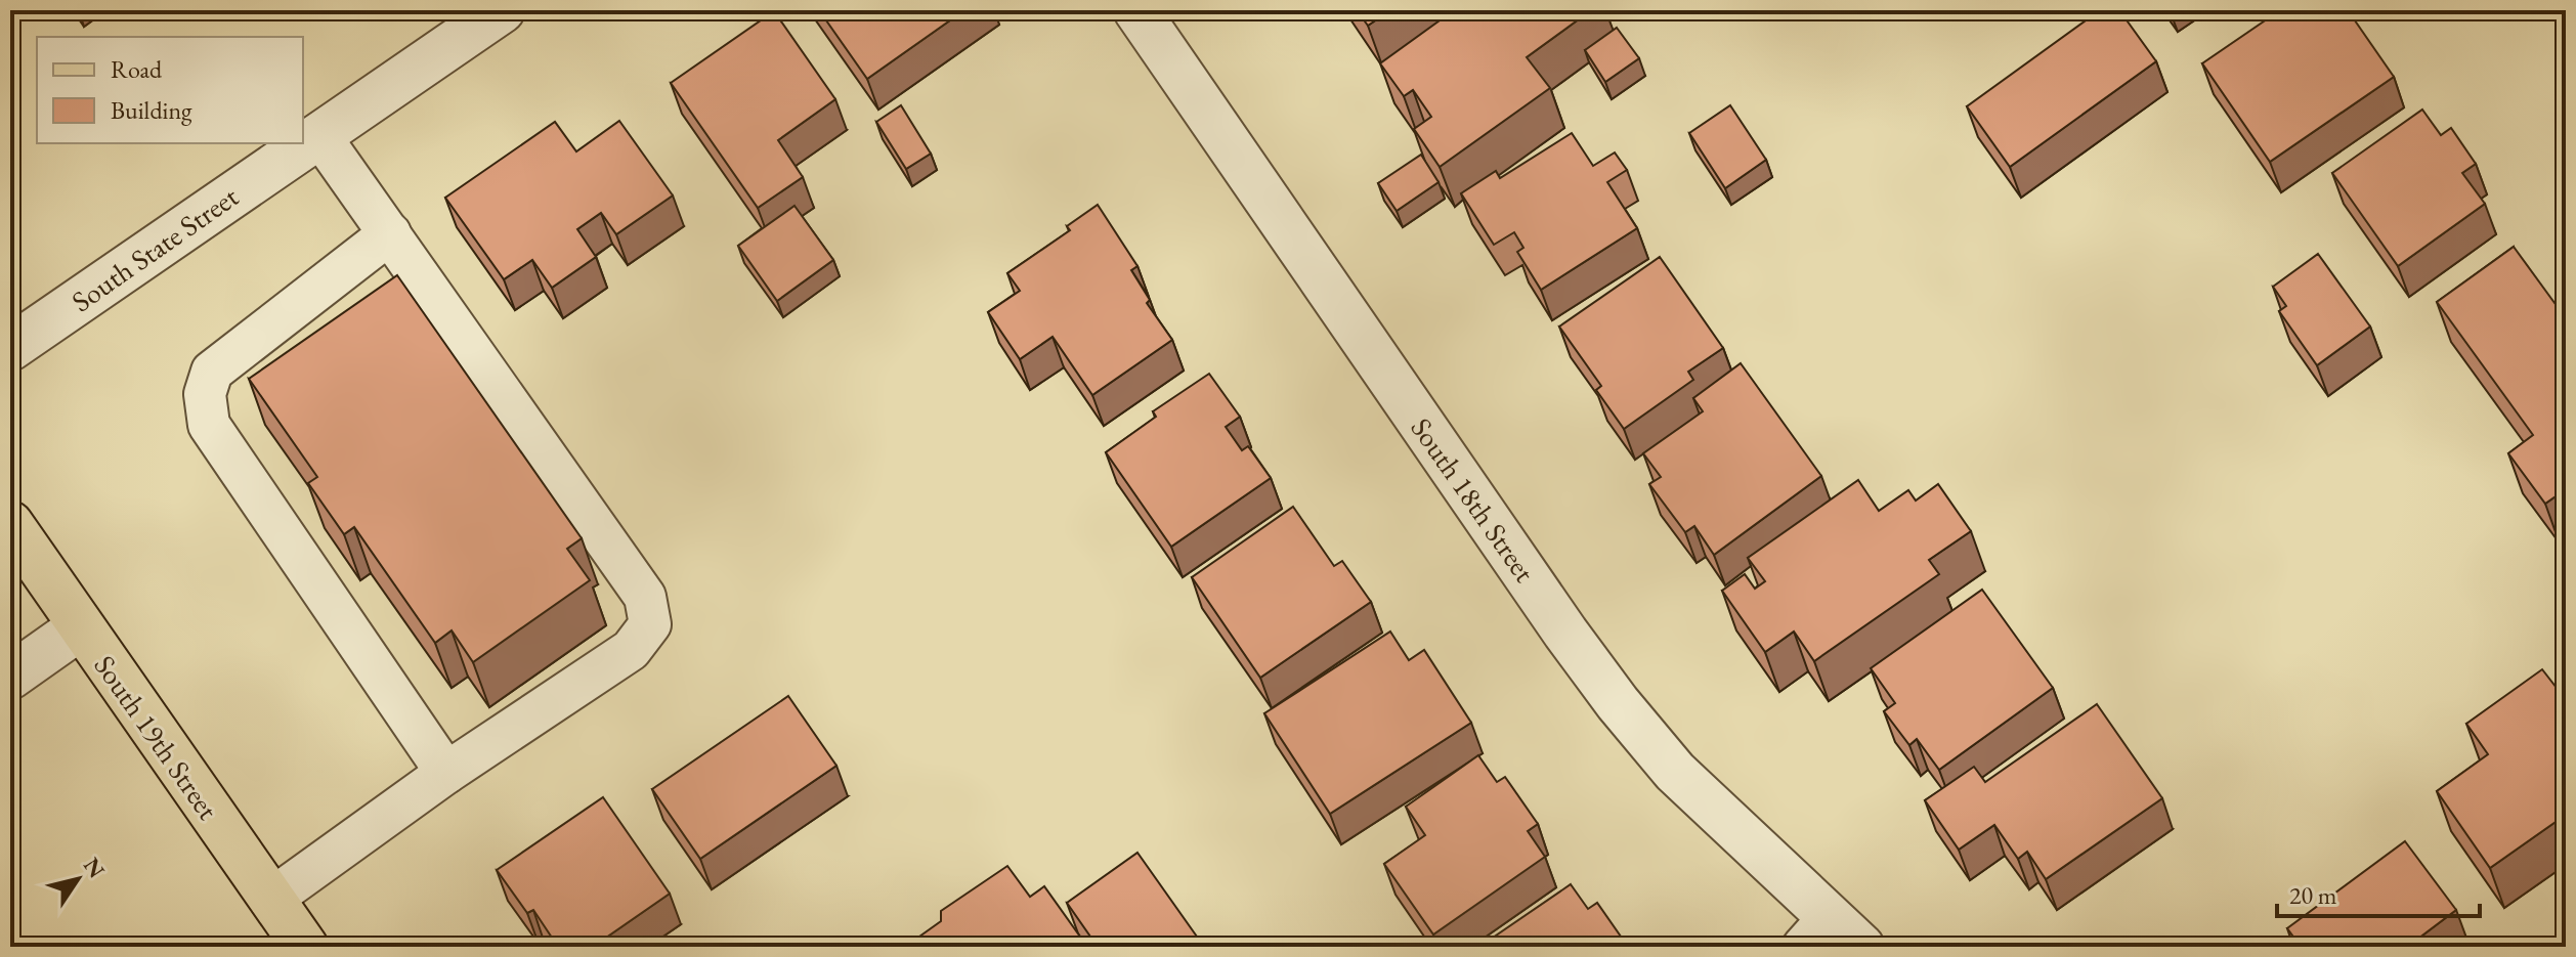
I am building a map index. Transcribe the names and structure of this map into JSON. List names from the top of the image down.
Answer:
{
  "streets": {
    "main road": ["South 19th Street"],
    "street": ["South State Street", "South 18th Street"]
  },
  "legend": ["Road", "Building"],
  "scale_bar": "20 m",
  "north": "top right"
}
